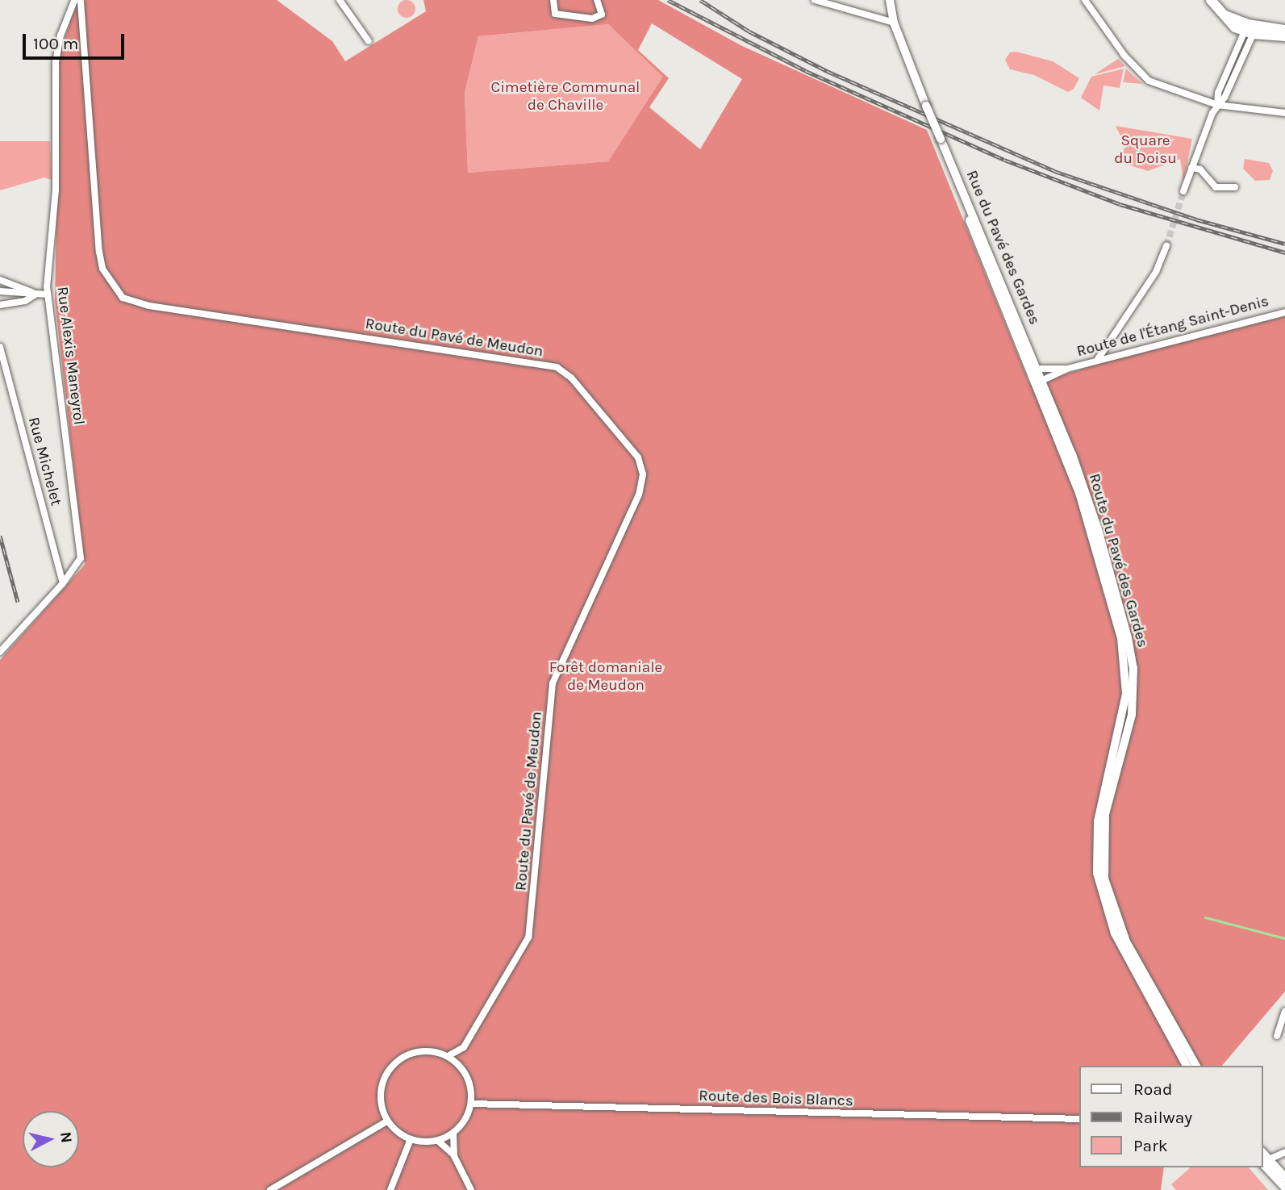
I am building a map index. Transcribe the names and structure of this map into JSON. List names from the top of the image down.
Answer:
{
  "streets": {
    "main road": ["Rue du Pavé des Gardes", "Route du Pavé des Gardes"],
    "street": [
      "Route de l'Étang Saint-Denis",
      "Route du Pavé de Meudon",
      "Rue Alexis Maneyrol",
      "Rue Michelet",
      "Route des Bois Blancs"
    ]
  },
  "crossings": [
    ["Rue du Pavé des Gardes", "Route de l'Étang Saint-Denis"],
    ["Rue du Pavé des Gardes", "Route du Pavé des Gardes"],
    ["Route de l'Étang Saint-Denis", "Route du Pavé des Gardes"],
    ["Route du Pavé de Meudon", "Rue Alexis Maneyrol"],
    ["Route du Pavé de Meudon", "Route des Bois Blancs"],
    ["Rue Alexis Maneyrol", "Rue Michelet"]
  ],
  "parks": ["Cimetière Communal de Chaville", "Square du Doisu", "Forêt domaniale de Meudon"],
  "legend": ["Road", "Railway", "Park"],
  "scale_bar": "100 m",
  "north": "right"
}
